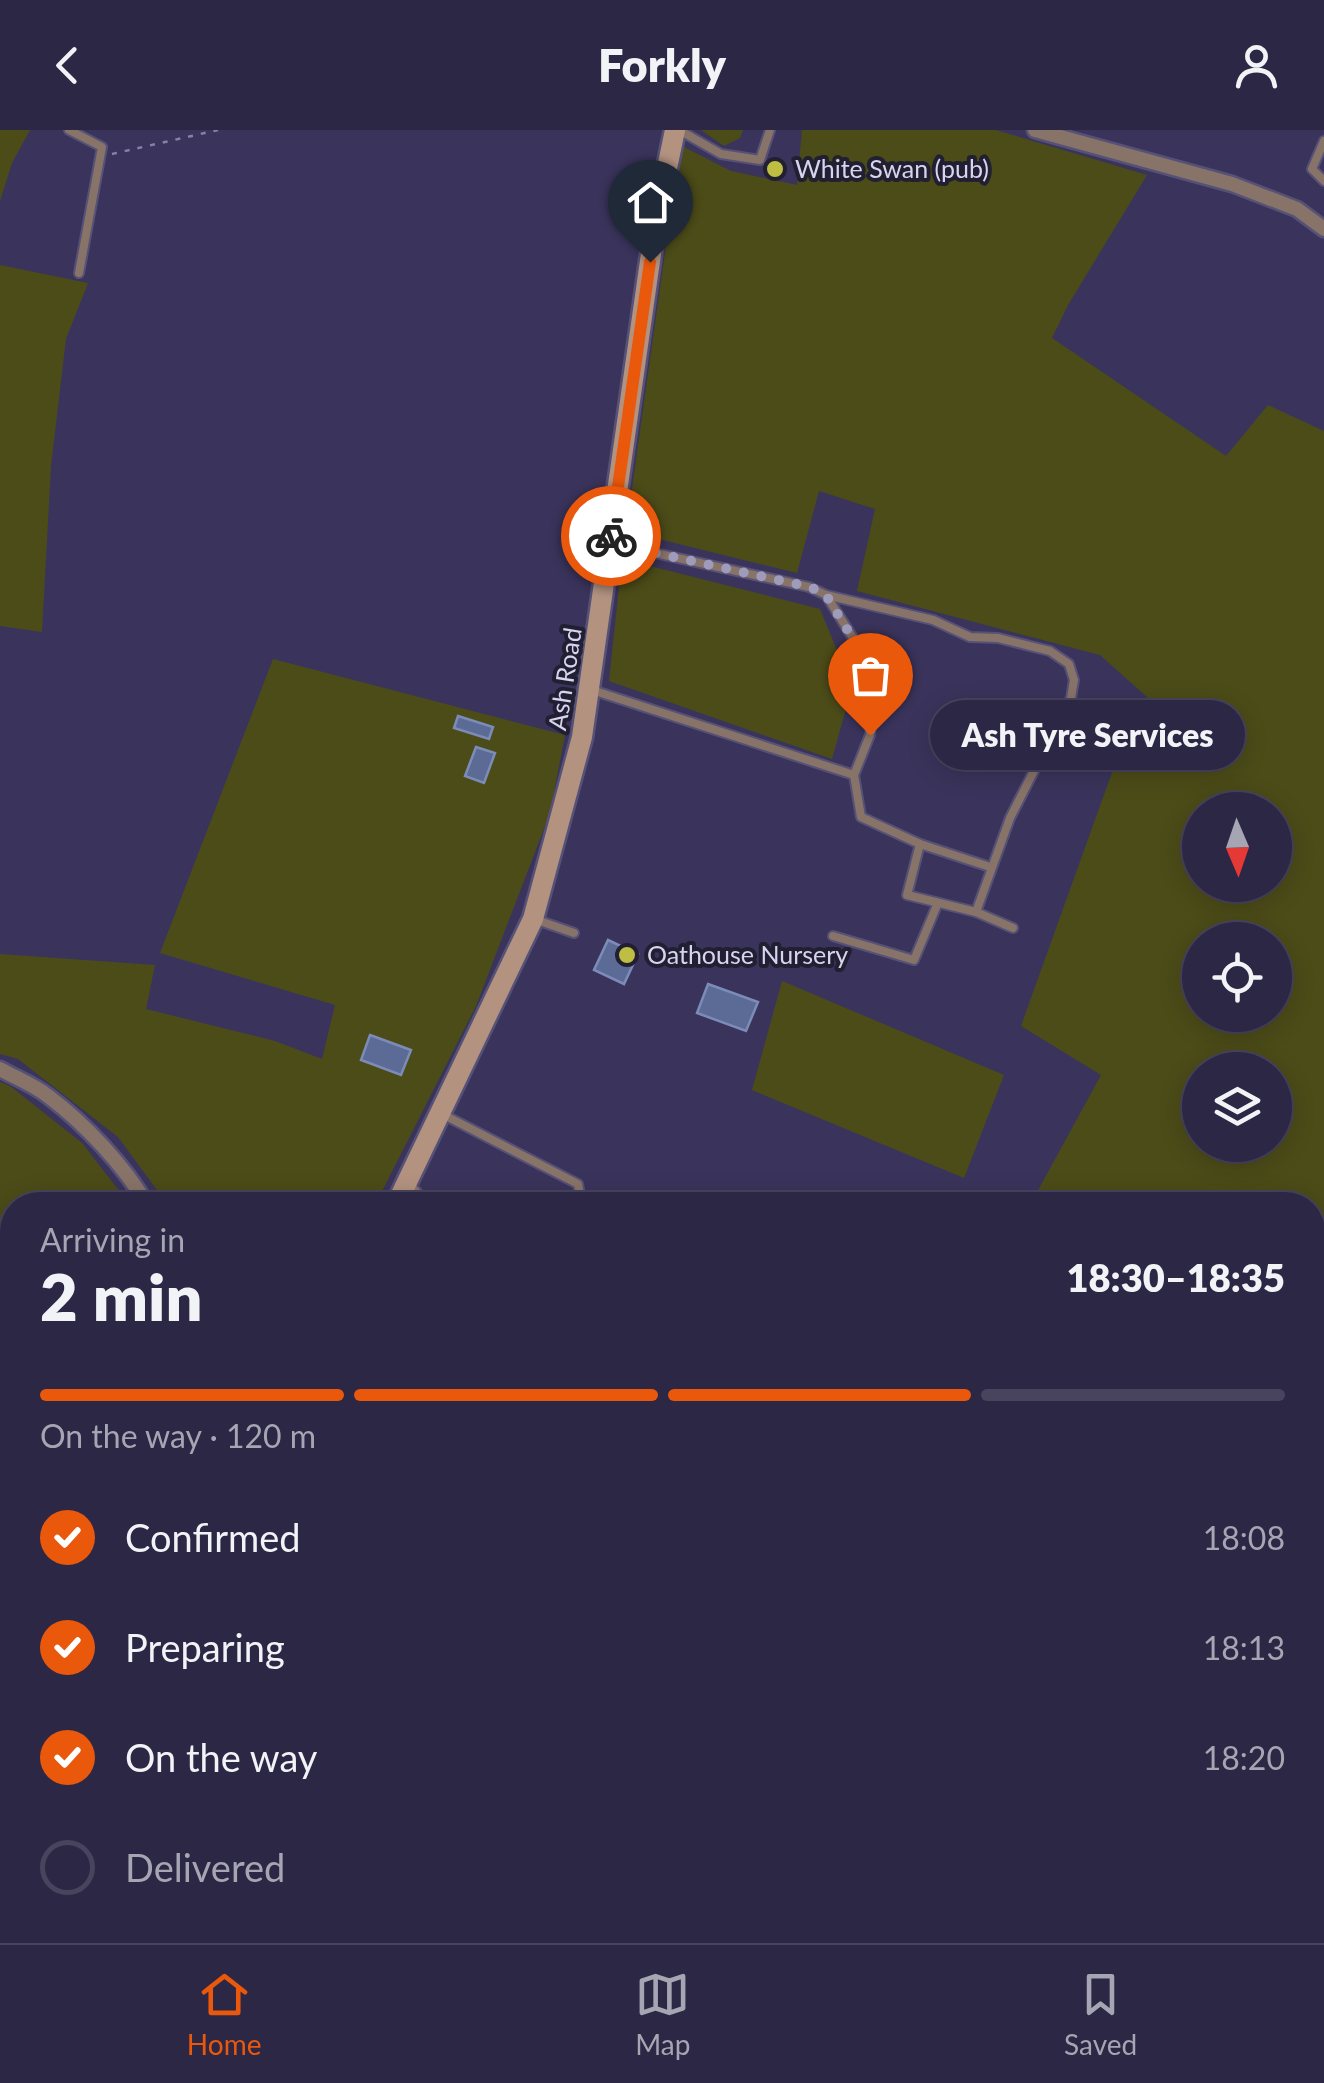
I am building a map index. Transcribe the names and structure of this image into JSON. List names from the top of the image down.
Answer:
{
  "streets": {
    "street": ["Ash Road"]
  },
  "places": ["White Swan (pub)", "Ash Tyre Services", "Oathouse Nursery"],
  "north": "bottom",
  "page": {
    "header": "Forkly",
    "bubble": "Ash Tyre Services",
    "heading": ["2 min", "Arriving in", "18:30–18:35"],
    "bar": "On the way · 120 m",
    "list": [
      ["Confirmed", "18:08"],
      ["Preparing", "18:13"],
      ["On the way", "18:20"],
      "Delivered"
    ],
    "tabs": ["Home", "Map", "Saved"]
  }
}
